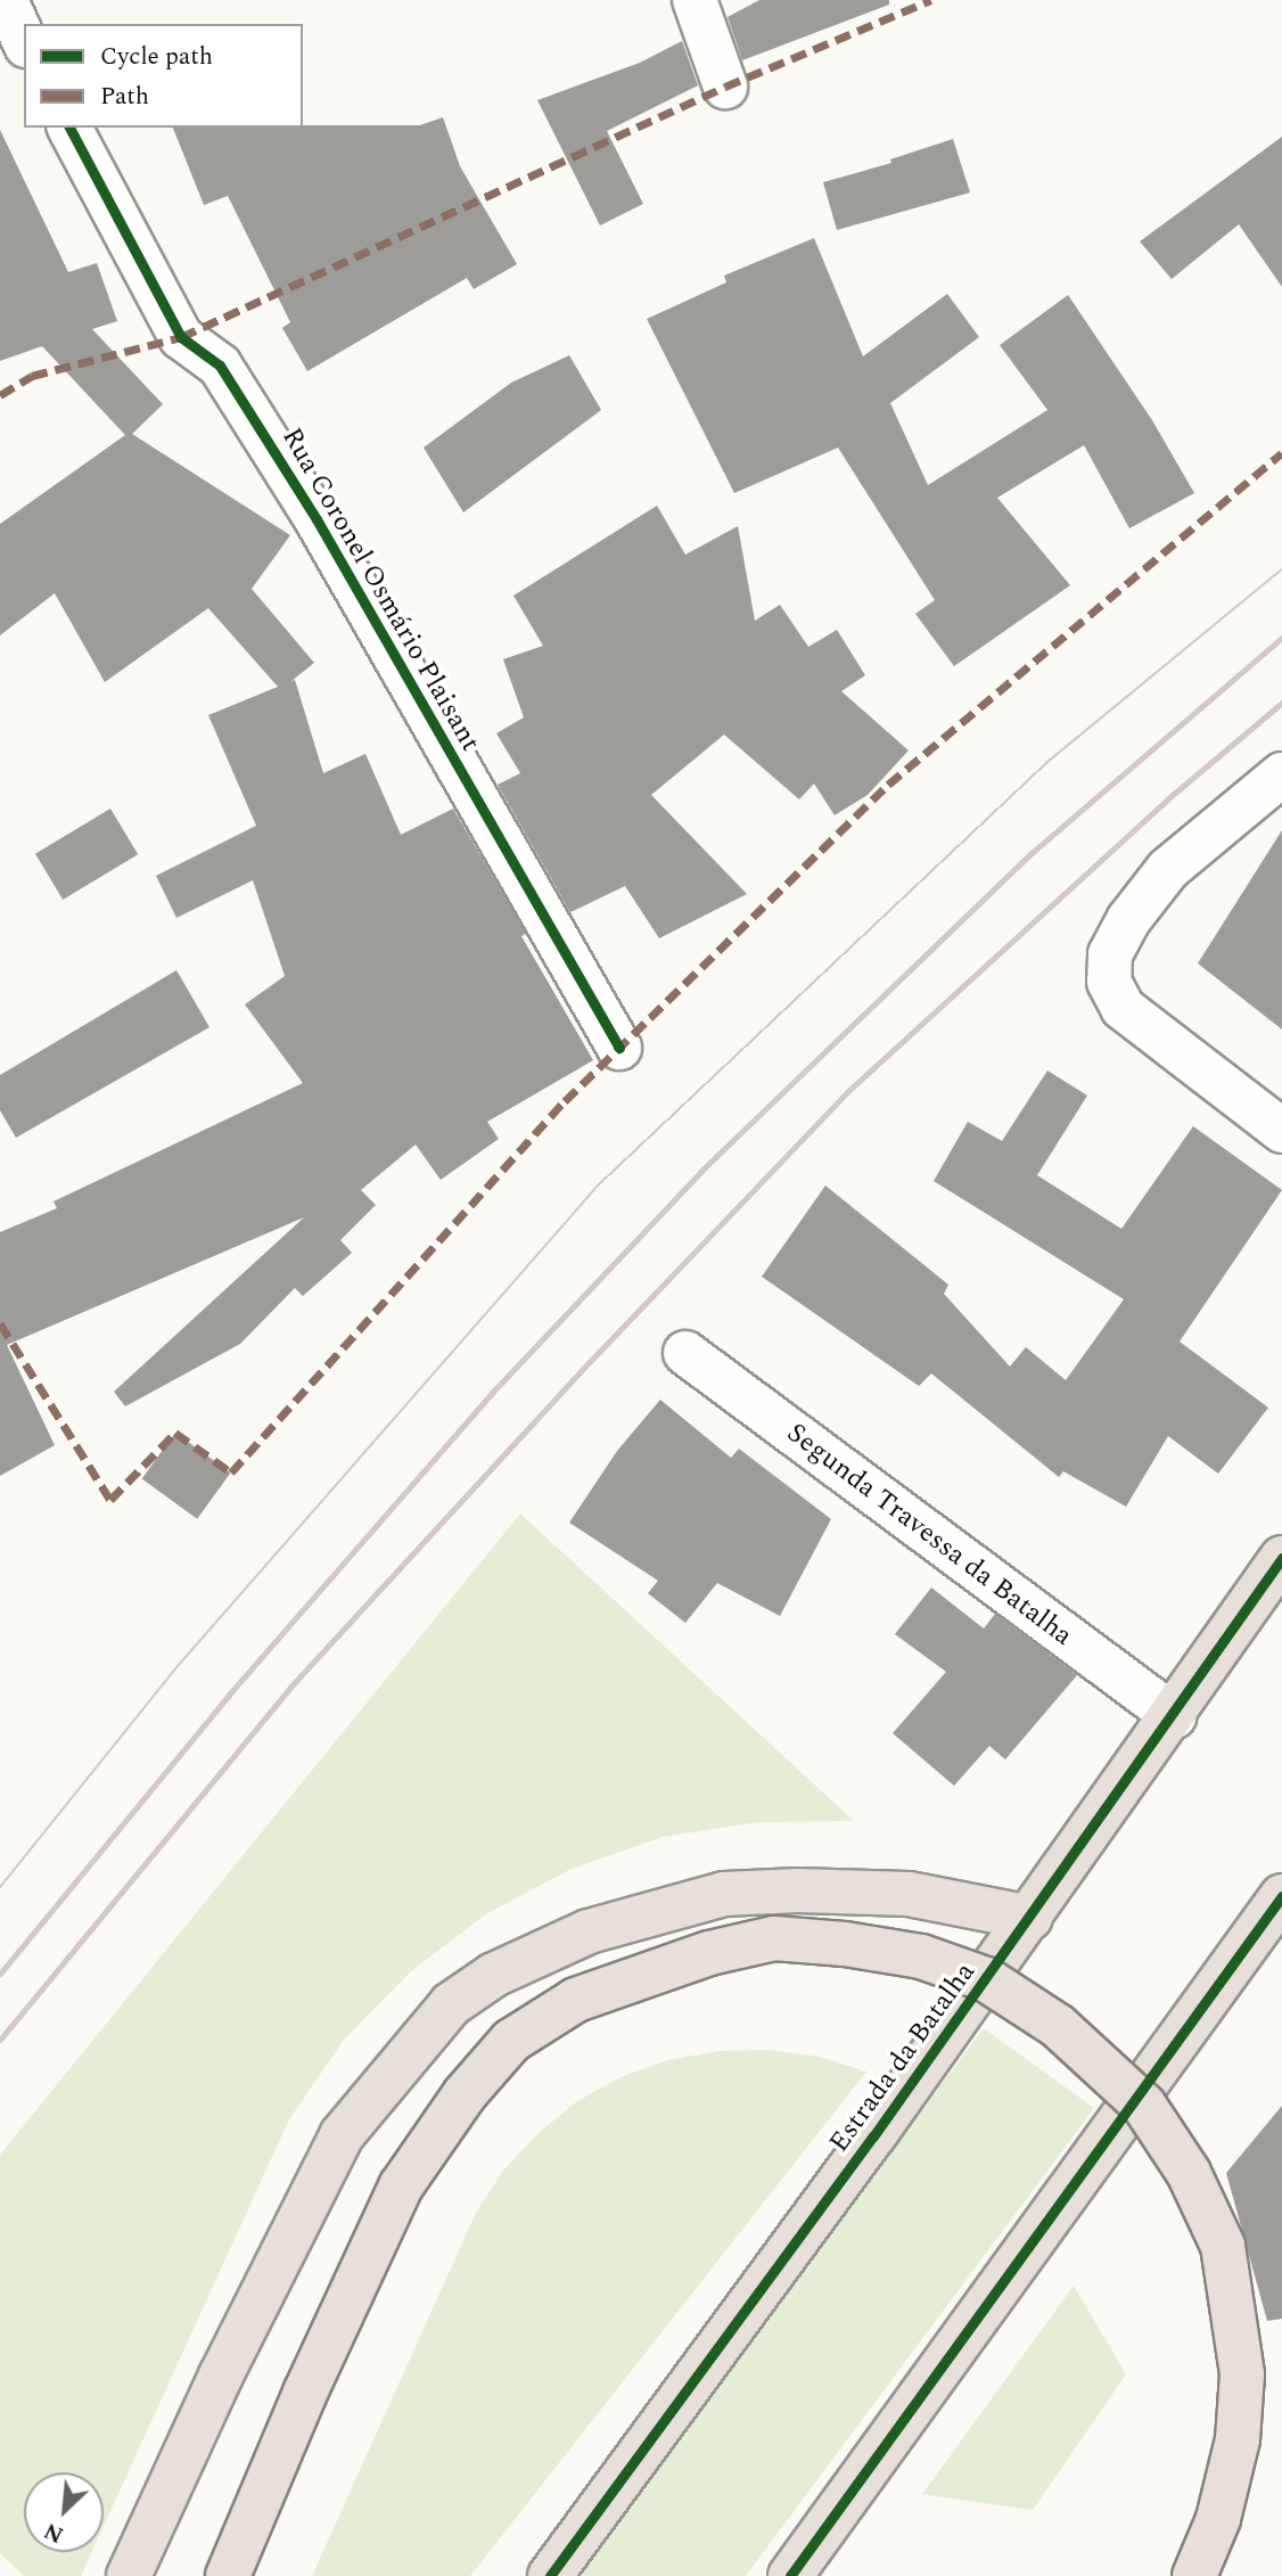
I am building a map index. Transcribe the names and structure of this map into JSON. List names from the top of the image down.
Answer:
{
  "streets": {
    "highway": ["Estrada da Batalha"],
    "street": ["Rua Coronel Osmário Plaisant", "Segunda Travessa da Batalha"]
  },
  "crossings": [
    ["Segunda Travessa da Batalha", "Estrada da Batalha"]
  ],
  "legend": ["Cycle path", "Path"],
  "north": "bottom left"
}
